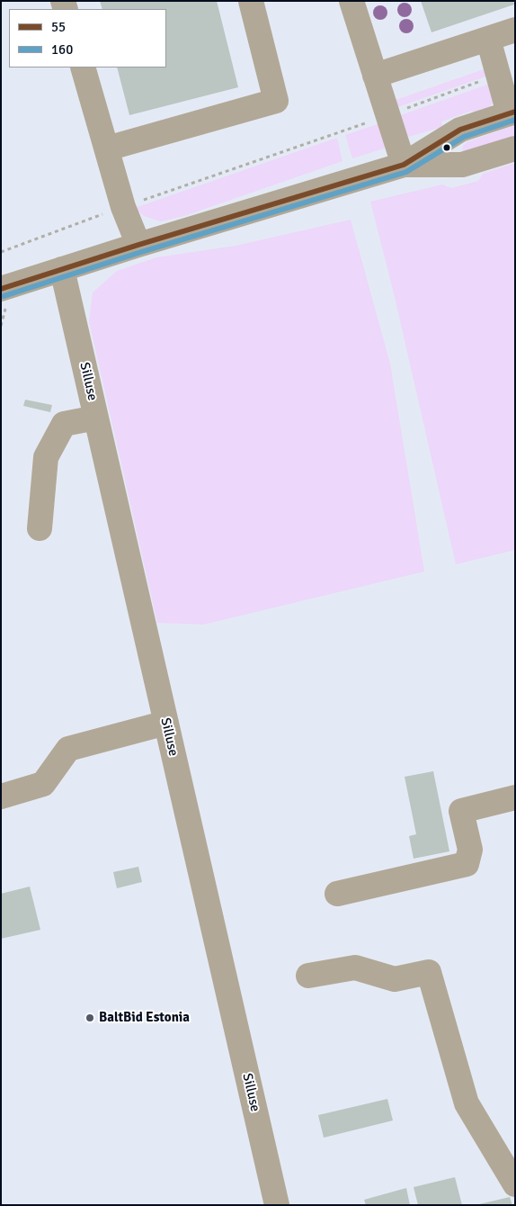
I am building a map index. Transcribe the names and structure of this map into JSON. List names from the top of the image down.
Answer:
{
  "streets": {
    "street": ["Silluse"]
  },
  "places": ["BaltBid Estonia"],
  "lines": ["transit line 55", "transit line 160"],
  "legend": ["55", "160"]
}
